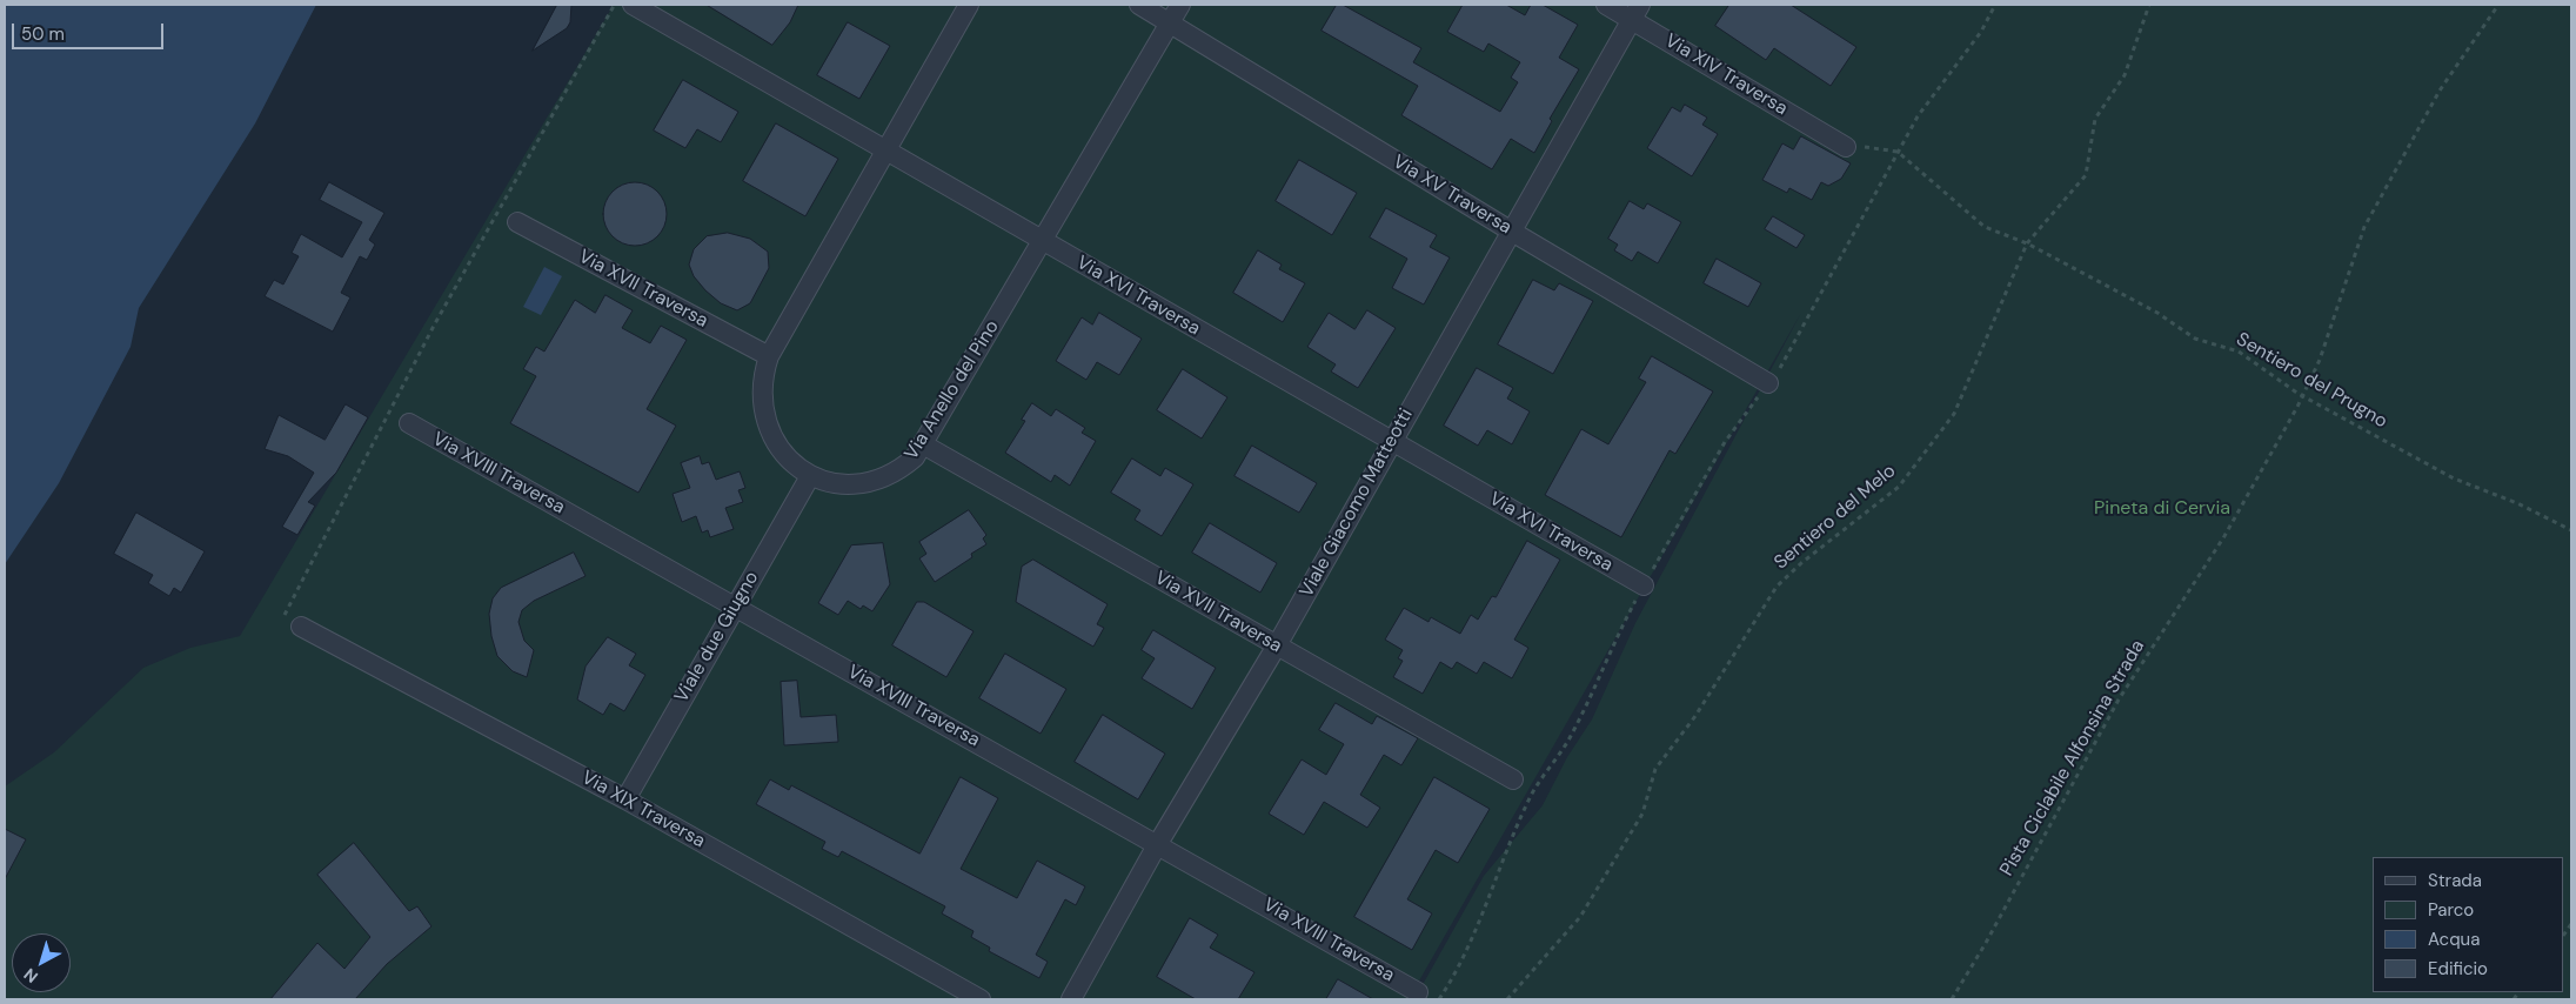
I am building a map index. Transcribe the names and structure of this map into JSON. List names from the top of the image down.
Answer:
{
  "streets": {
    "street": [
      "Via XIV Traversa",
      "Via XV Traversa",
      "Via XVII Traversa",
      "Via XVI Traversa",
      "Via Anello del Pino",
      "Via XVIII Traversa",
      "Viale Giacomo Matteotti",
      "Viale due Giugno",
      "Via XIX Traversa"
    ],
    "path": ["Sentiero del Prugno", "Sentiero del Melo", "Pista Ciclabile Alfonsina Strada"]
  },
  "crossings": [
    ["Via XIV Traversa", "Viale Giacomo Matteotti"],
    ["Via XV Traversa", "Via Anello del Pino"],
    ["Via XV Traversa", "Viale Giacomo Matteotti"],
    ["Via XVII Traversa", "Via Anello del Pino"],
    ["Via XVII Traversa", "Viale Giacomo Matteotti"],
    ["Via XVI Traversa", "Via Anello del Pino"],
    ["Via XVI Traversa", "Viale Giacomo Matteotti"],
    ["Sentiero del Prugno", "Sentiero del Melo"],
    ["Sentiero del Prugno", "Pista Ciclabile Alfonsina Strada"],
    ["Via Anello del Pino", "Viale due Giugno"],
    ["Via XVIII Traversa", "Viale Giacomo Matteotti"],
    ["Via XVIII Traversa", "Viale due Giugno"],
    ["Viale due Giugno", "Via XIX Traversa"]
  ],
  "parks": ["Pineta di Cervia"],
  "legend": [
    "Strada",
    "Parco",
    "Acqua",
    "Edificio"
  ],
  "scale_bar": "50 m",
  "north": "bottom left"
}
